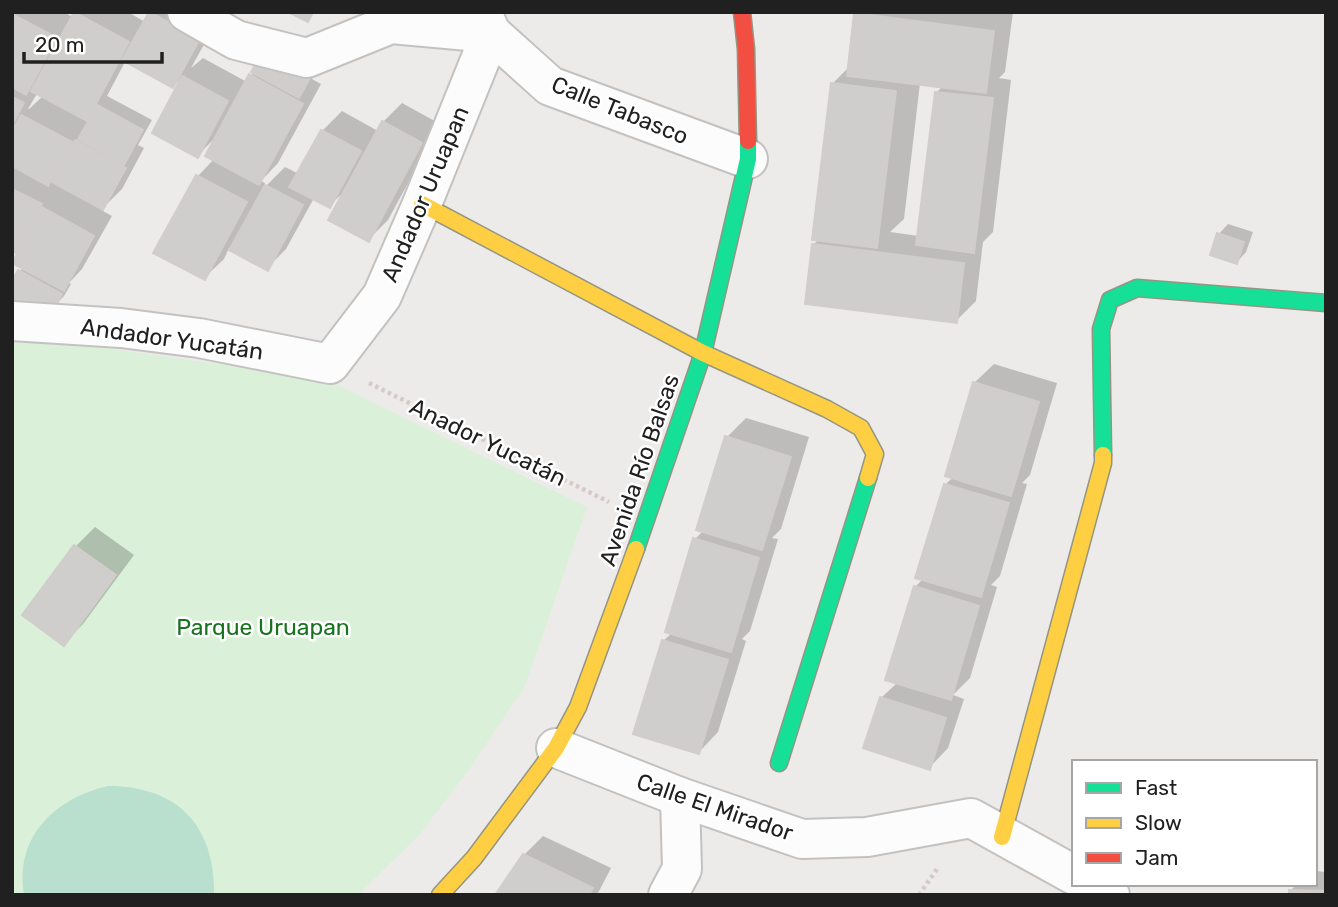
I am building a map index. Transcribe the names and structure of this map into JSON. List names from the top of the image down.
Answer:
{
  "streets": {
    "street": [
      "Calle Tabasco",
      "Andador Uruapan",
      "Andador Yucatán",
      "Avenida Río Balsas",
      "Calle El Mirador"
    ],
    "path": ["Anador Yucatán"]
  },
  "crossings": [
    ["Calle Tabasco", "Andador Uruapan"],
    ["Calle Tabasco", "Avenida Río Balsas"],
    ["Andador Uruapan", "Andador Yucatán"],
    ["Andador Uruapan", "Anador Yucatán"],
    ["Andador Yucatán", "Anador Yucatán"],
    ["Anador Yucatán", "Avenida Río Balsas"],
    ["Avenida Río Balsas", "Calle El Mirador"]
  ],
  "parks": ["Parque Uruapan"],
  "legend": ["Fast", "Slow", "Jam"],
  "scale_bar": "20 m"
}
